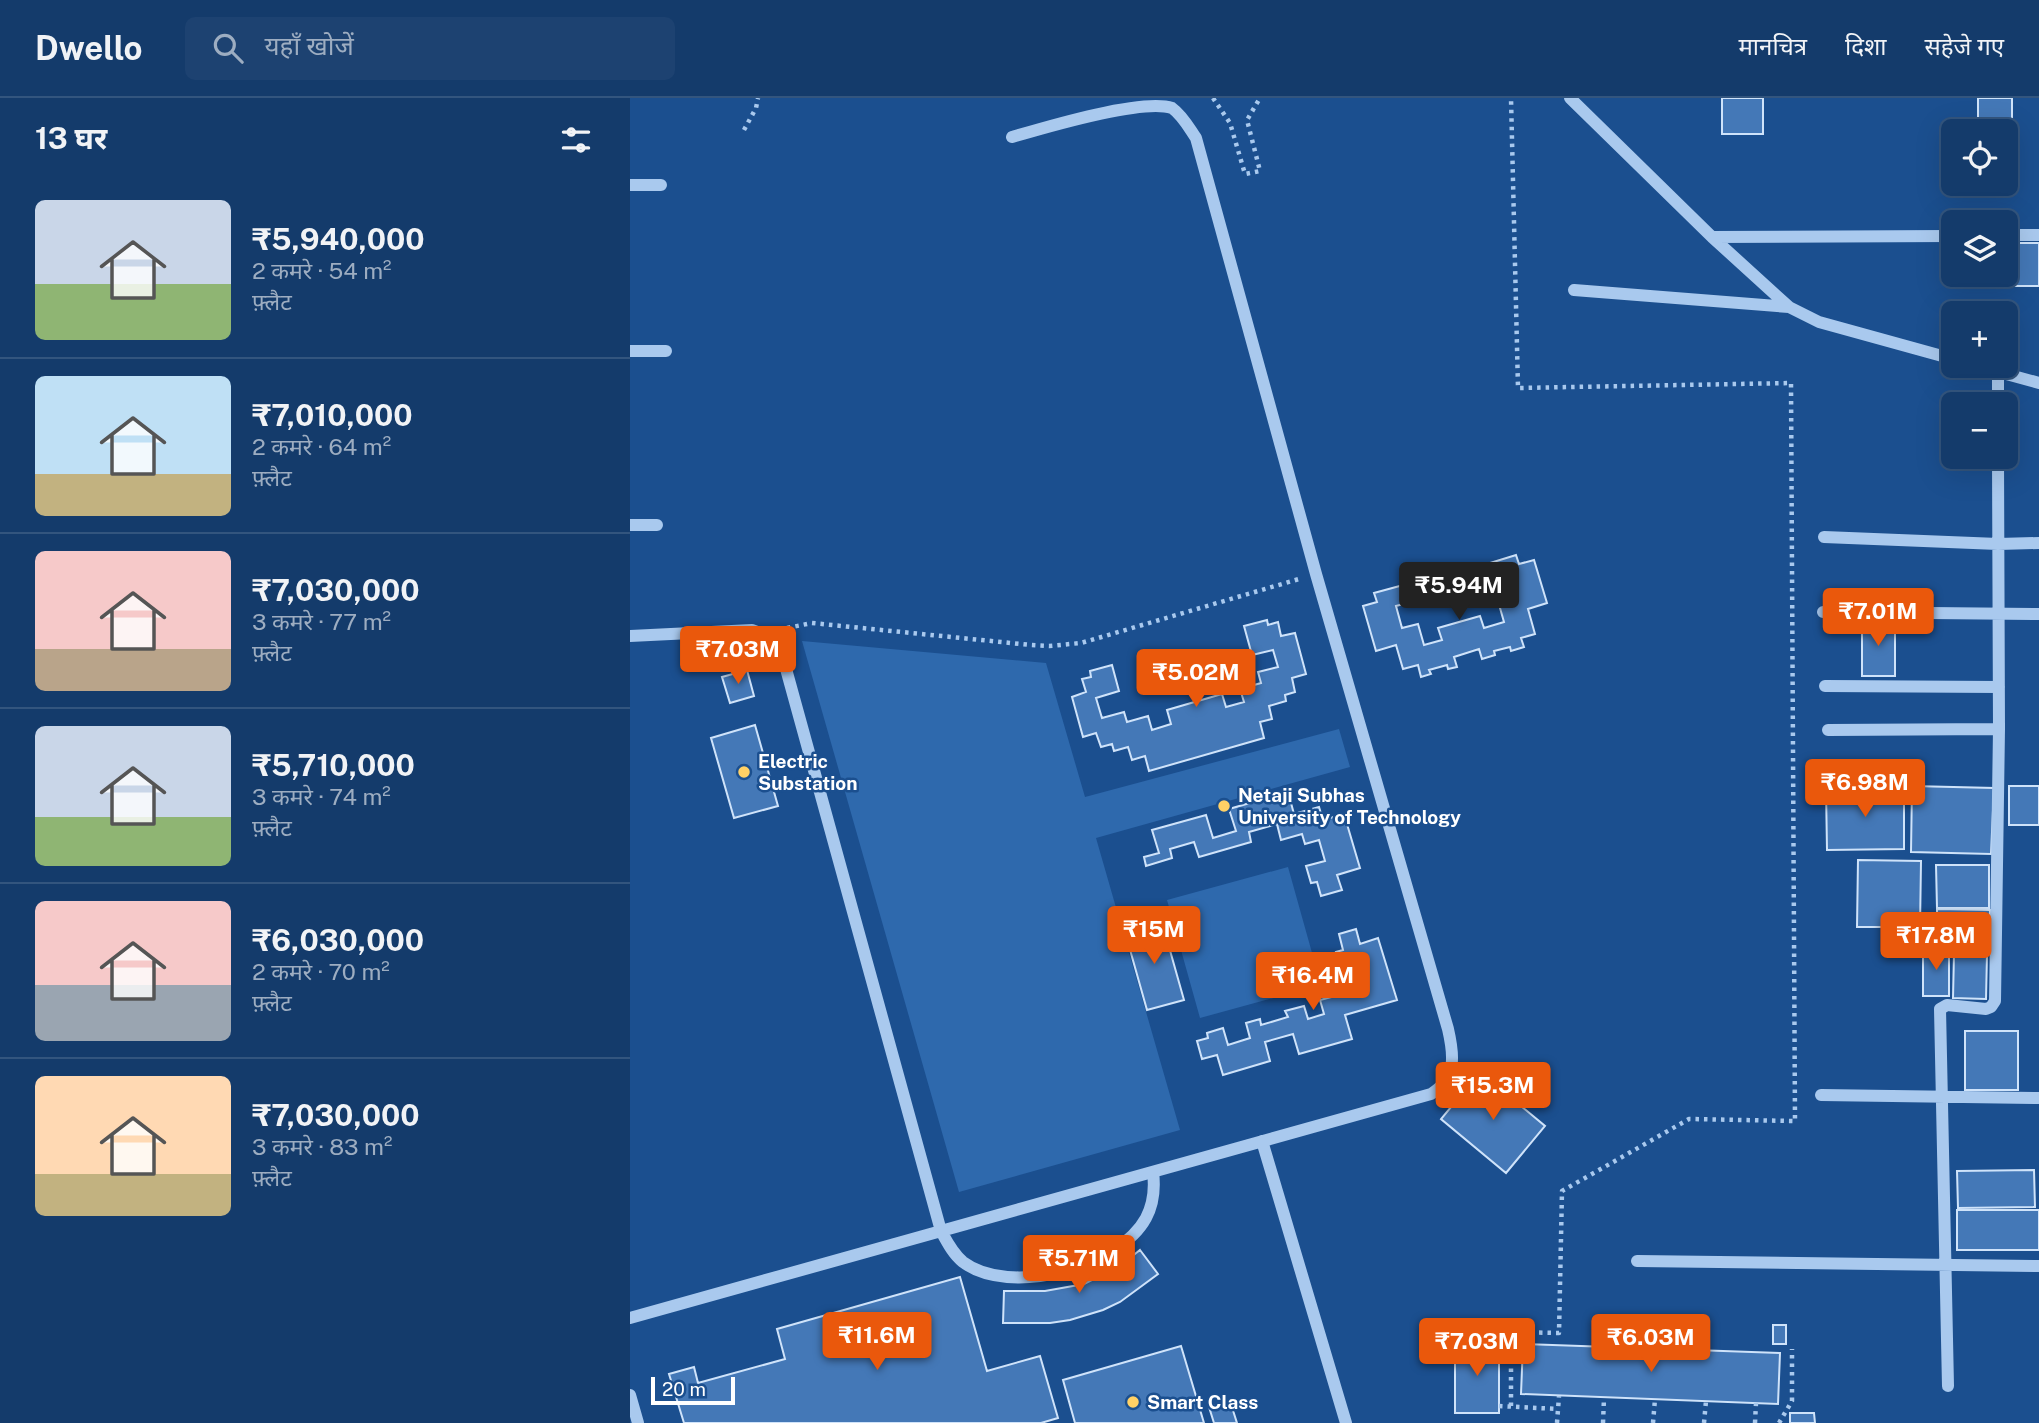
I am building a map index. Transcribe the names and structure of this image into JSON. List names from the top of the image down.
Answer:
{
  "places": ["Electric Substation", "Netaji Subhas University of Technology", "Smart Class"],
  "scale_bar": "20 m",
  "page": {
    "header": "Dwello",
    "search": "यहाँ खोजें",
    "nav": ["मानचित्र", "दिशा", "सहेजे गए"],
    "heading": "13 घर",
    "map_buttons": ["+", "−"],
    "list": [
      {
        "name": "₹5,940,000",
        "note": "2 कमरे · 54 m² · फ़्लैट"
      },
      {
        "name": "₹7,010,000",
        "note": "2 कमरे · 64 m² · फ़्लैट"
      },
      {
        "name": "₹7,030,000",
        "note": "3 कमरे · 77 m² · फ़्लैट"
      },
      {
        "name": "₹5,710,000",
        "note": "3 कमरे · 74 m² · फ़्लैट"
      },
      {
        "name": "₹6,030,000",
        "note": "2 कमरे · 70 m² · फ़्लैट"
      },
      {
        "name": "₹7,030,000",
        "note": "3 कमरे · 83 m² · फ़्लैट"
      }
    ],
    "price": [
      "₹5.94M",
      "₹7.01M",
      "₹7.03M",
      "₹5.02M",
      "₹6.98M",
      "₹15M",
      "₹17.8M",
      "₹16.4M",
      "₹15.3M",
      "₹5.71M",
      "₹11.6M",
      "₹6.03M",
      "₹7.03M"
    ],
    "scale": "20 m"
  }
}
